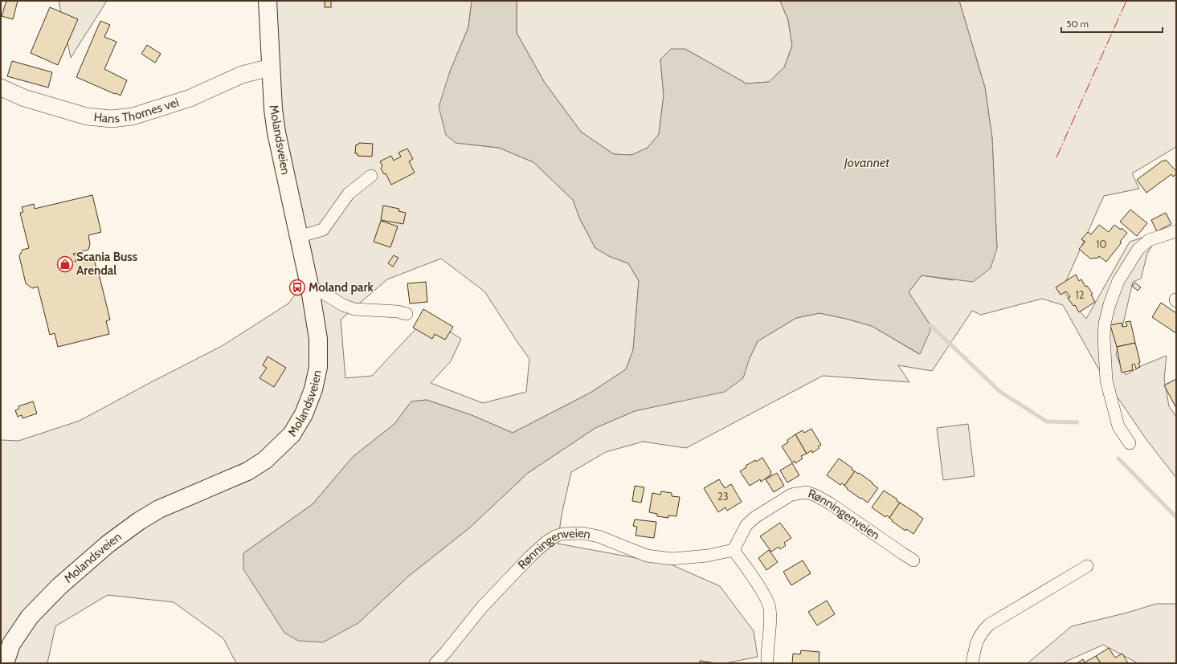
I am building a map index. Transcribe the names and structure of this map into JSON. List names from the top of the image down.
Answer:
{
  "streets": {
    "main road": ["Molandsveien"],
    "street": ["Hans Thornes vei", "Rønningenveien"]
  },
  "crossings": [
    ["Hans Thornes vei", "Molandsveien"]
  ],
  "water": ["Jovannet"],
  "places": {
    "shop": ["Scania Buss Arendal"],
    "bus stop": ["Moland park"]
  },
  "house_numbers": ["10", "12", "23"],
  "scale_bar": "50 m"
}
